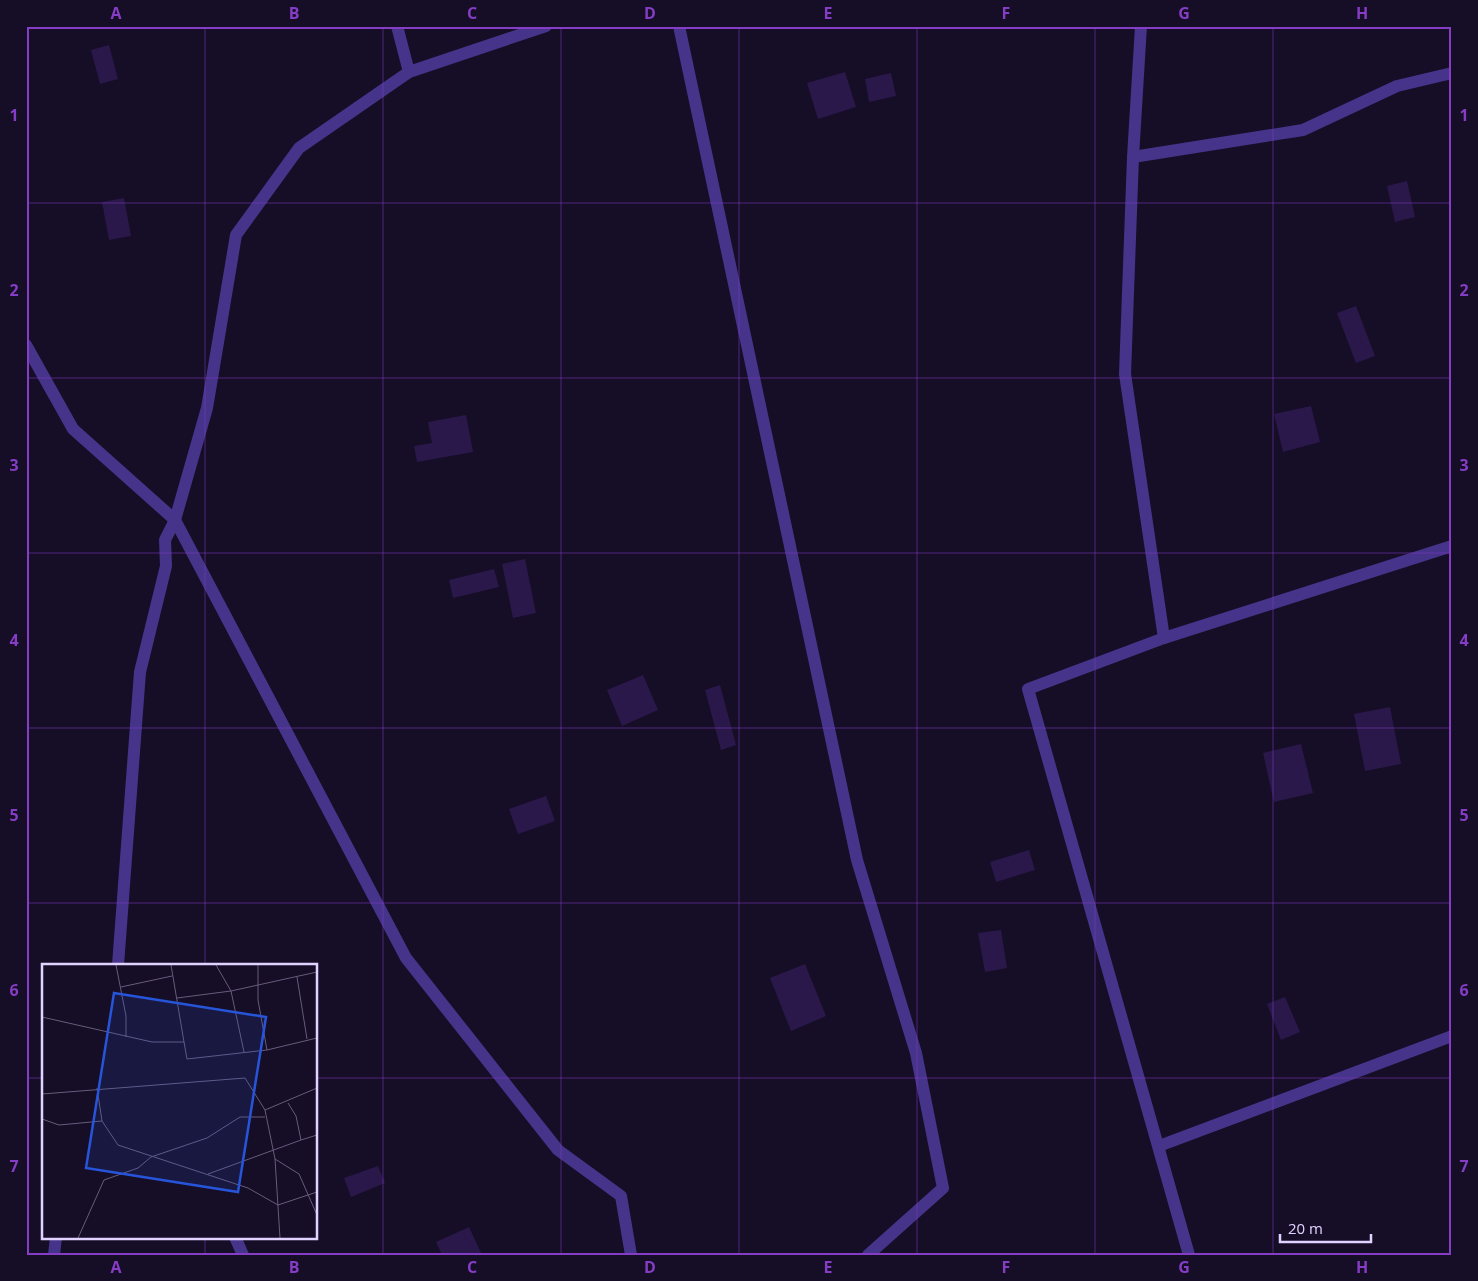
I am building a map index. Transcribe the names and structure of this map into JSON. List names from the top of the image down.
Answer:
{
  "scale_bar": "20 m",
  "grid": {
    "columns": [
      "A",
      "B",
      "C",
      "D",
      "E",
      "F",
      "G",
      "H"
    ],
    "rows": [
      "1",
      "2",
      "3",
      "4",
      "5",
      "6",
      "7"
    ]
  }
}
